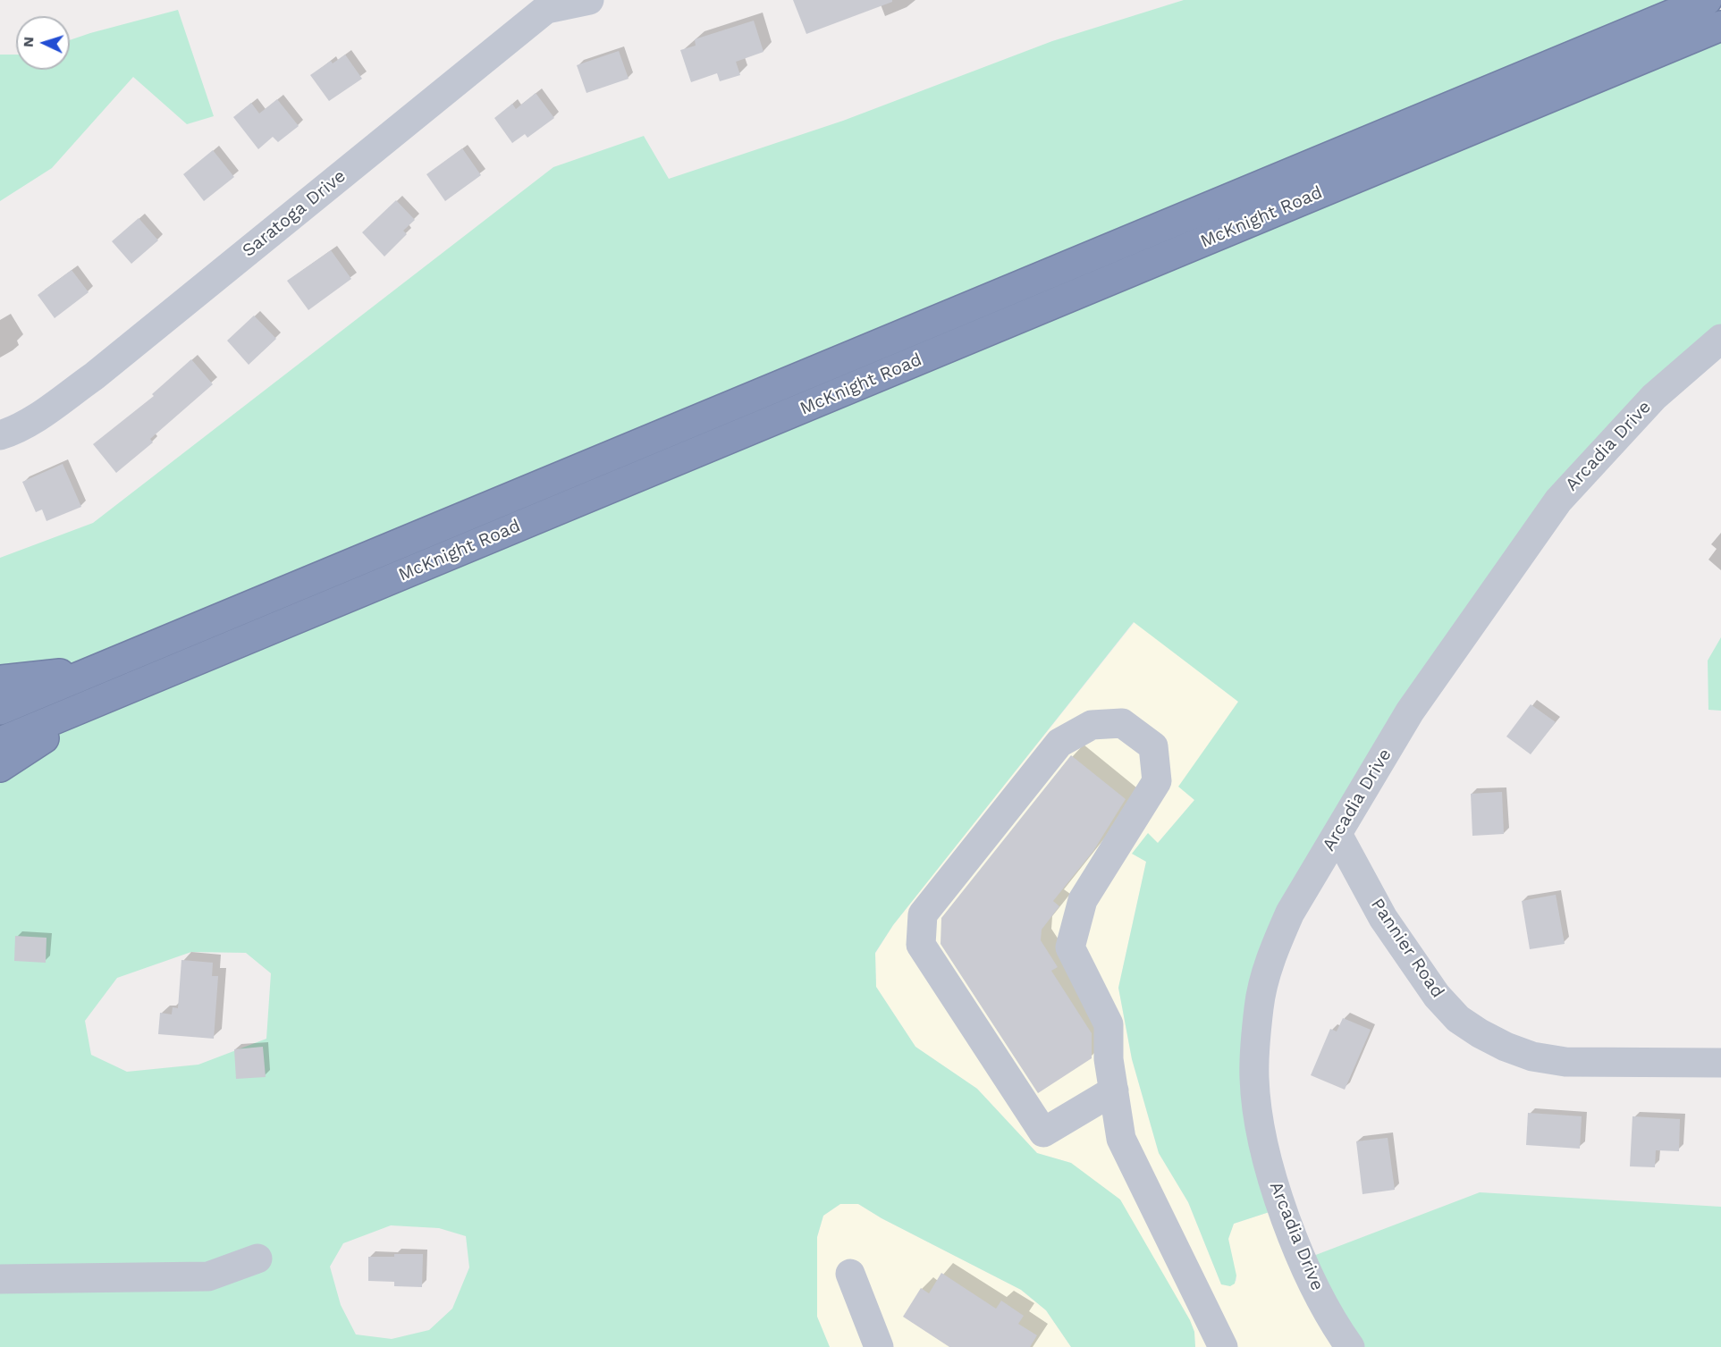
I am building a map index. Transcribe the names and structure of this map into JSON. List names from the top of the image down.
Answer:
{
  "streets": {
    "highway": ["McKnight Road"],
    "street": ["Saratoga Drive", "Arcadia Drive", "Pannier Road"]
  },
  "crossings": [
    ["Arcadia Drive", "Pannier Road"]
  ],
  "north": "left"
}
